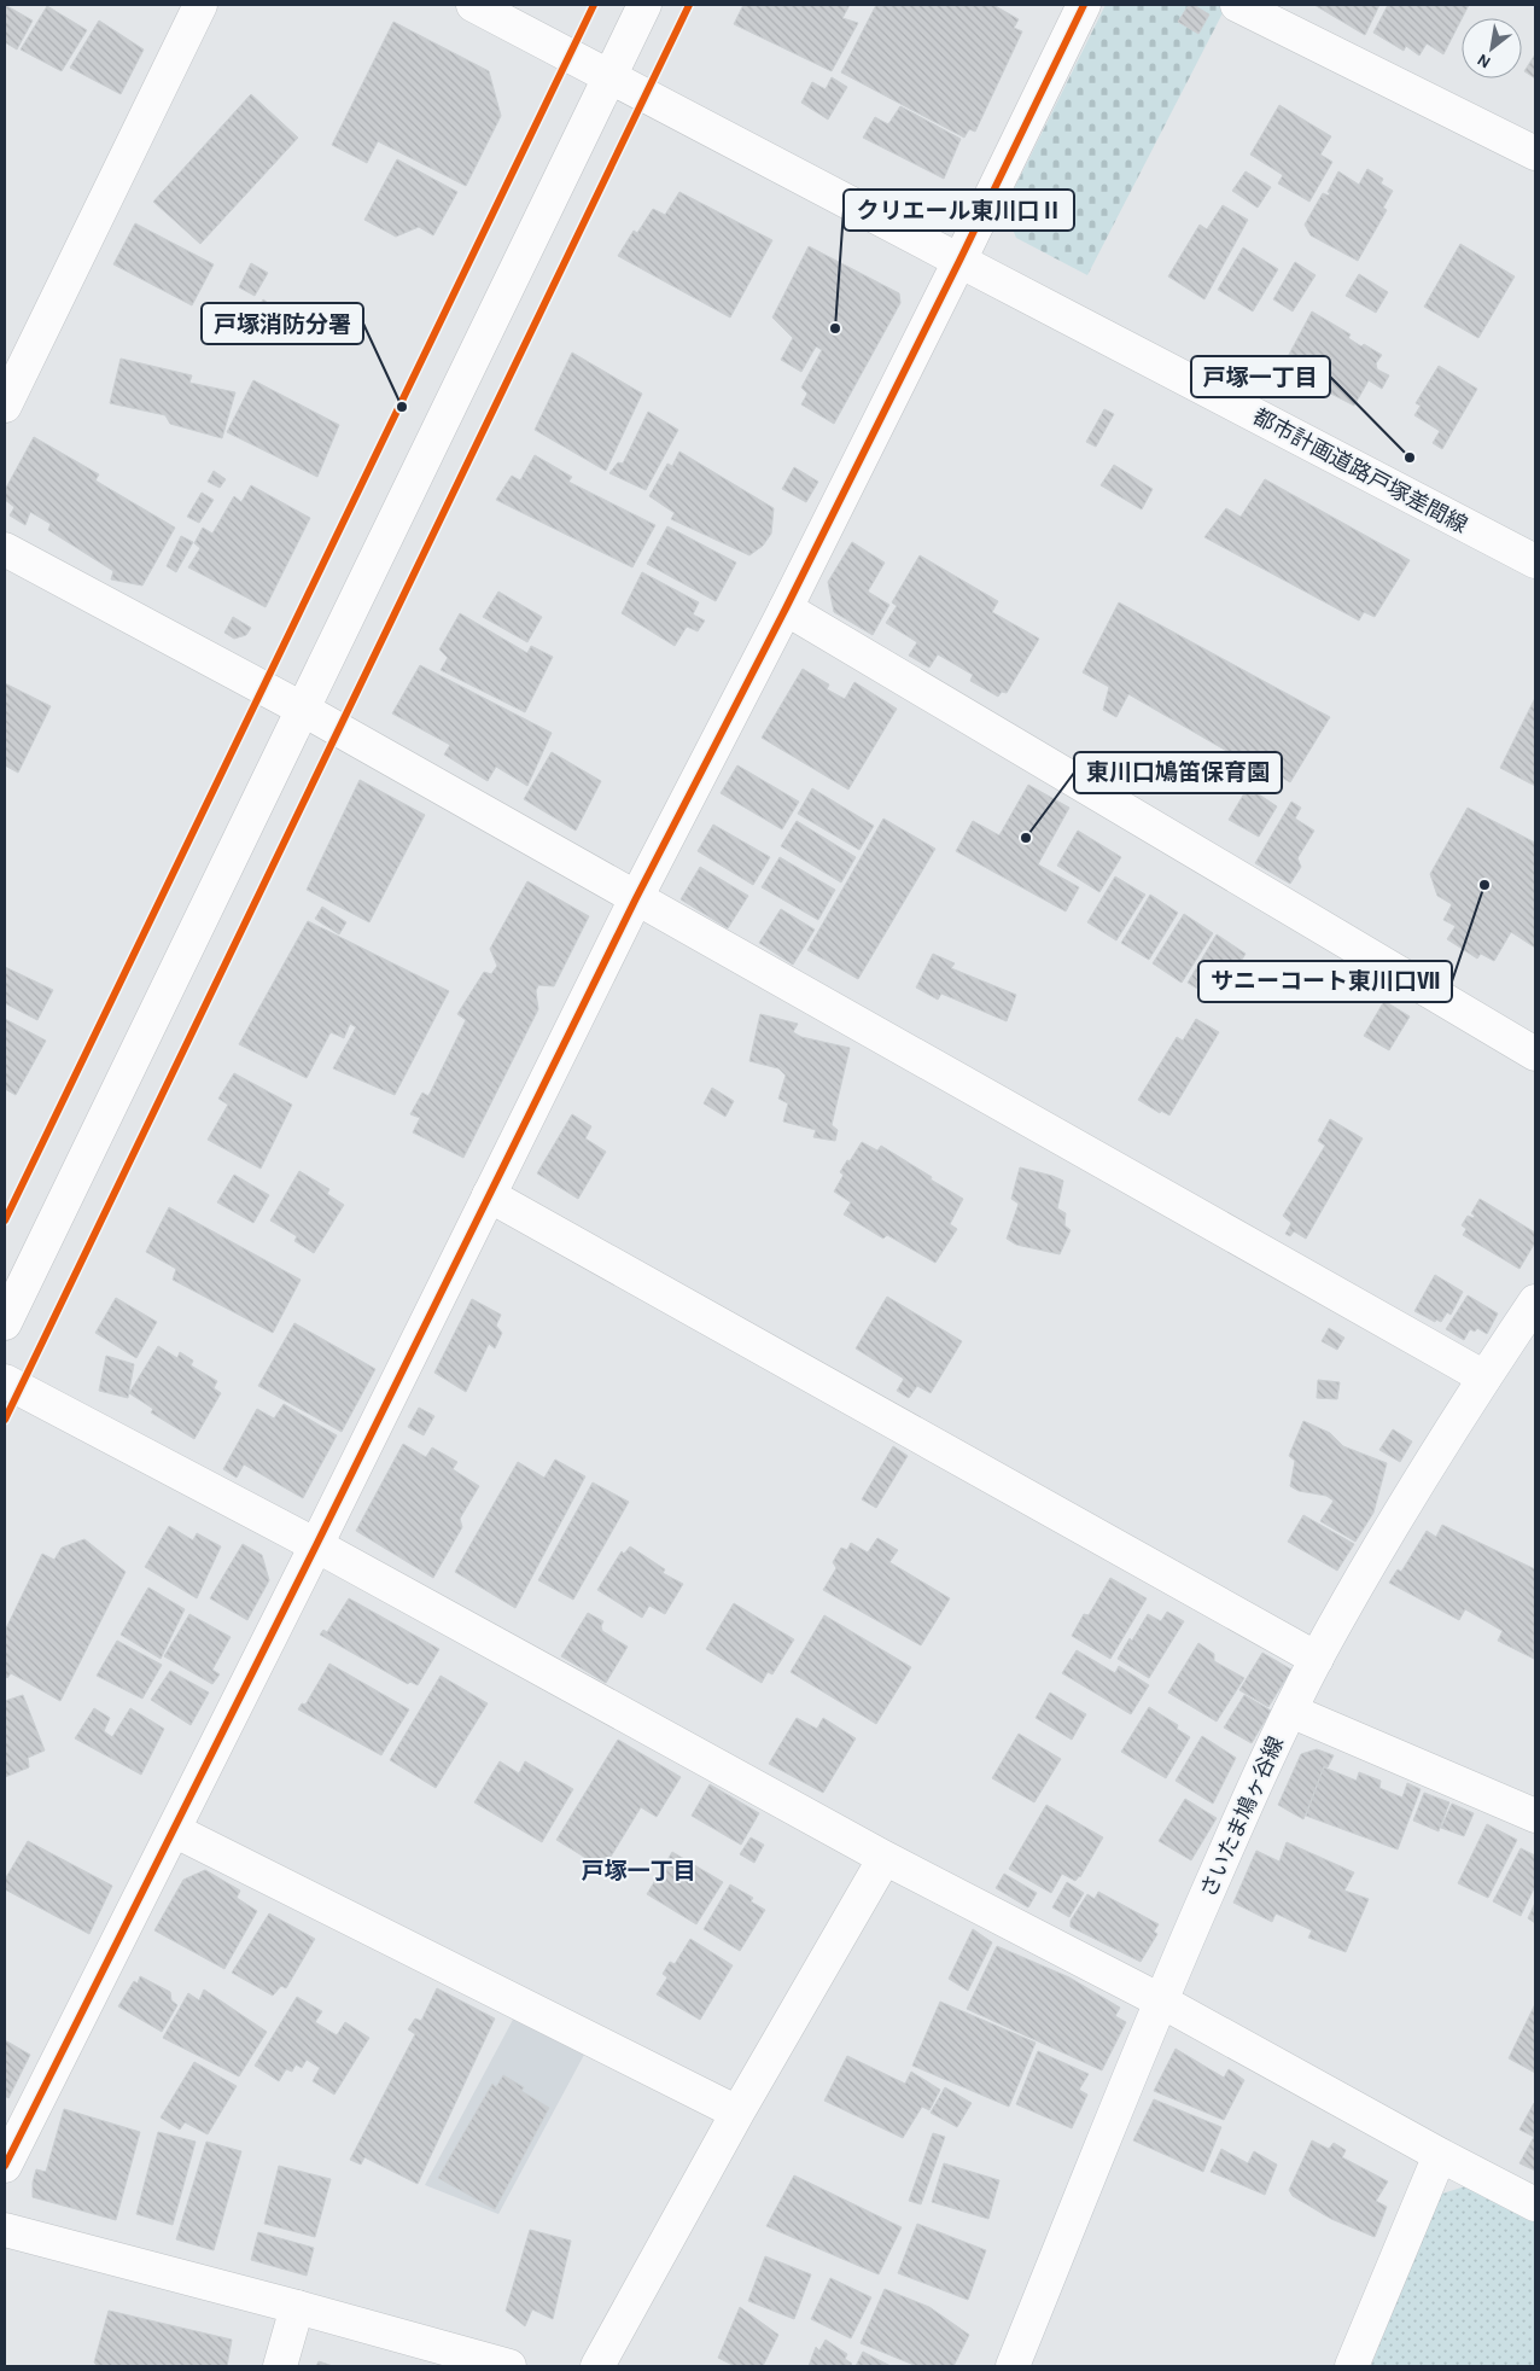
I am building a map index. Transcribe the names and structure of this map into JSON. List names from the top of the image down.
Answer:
{
  "streets": {
    "street": ["都市計画道路戸塚差間線", "さいたま鳩ヶ谷線"]
  },
  "districts": ["戸塚一丁目"],
  "places": [
    "クリエール東川口Ⅱ",
    "戸塚消防分署",
    "戸塚一丁目",
    "東川口鳩笛保育園",
    "サニーコート東川口Ⅶ"
  ],
  "north": "bottom left"
}
